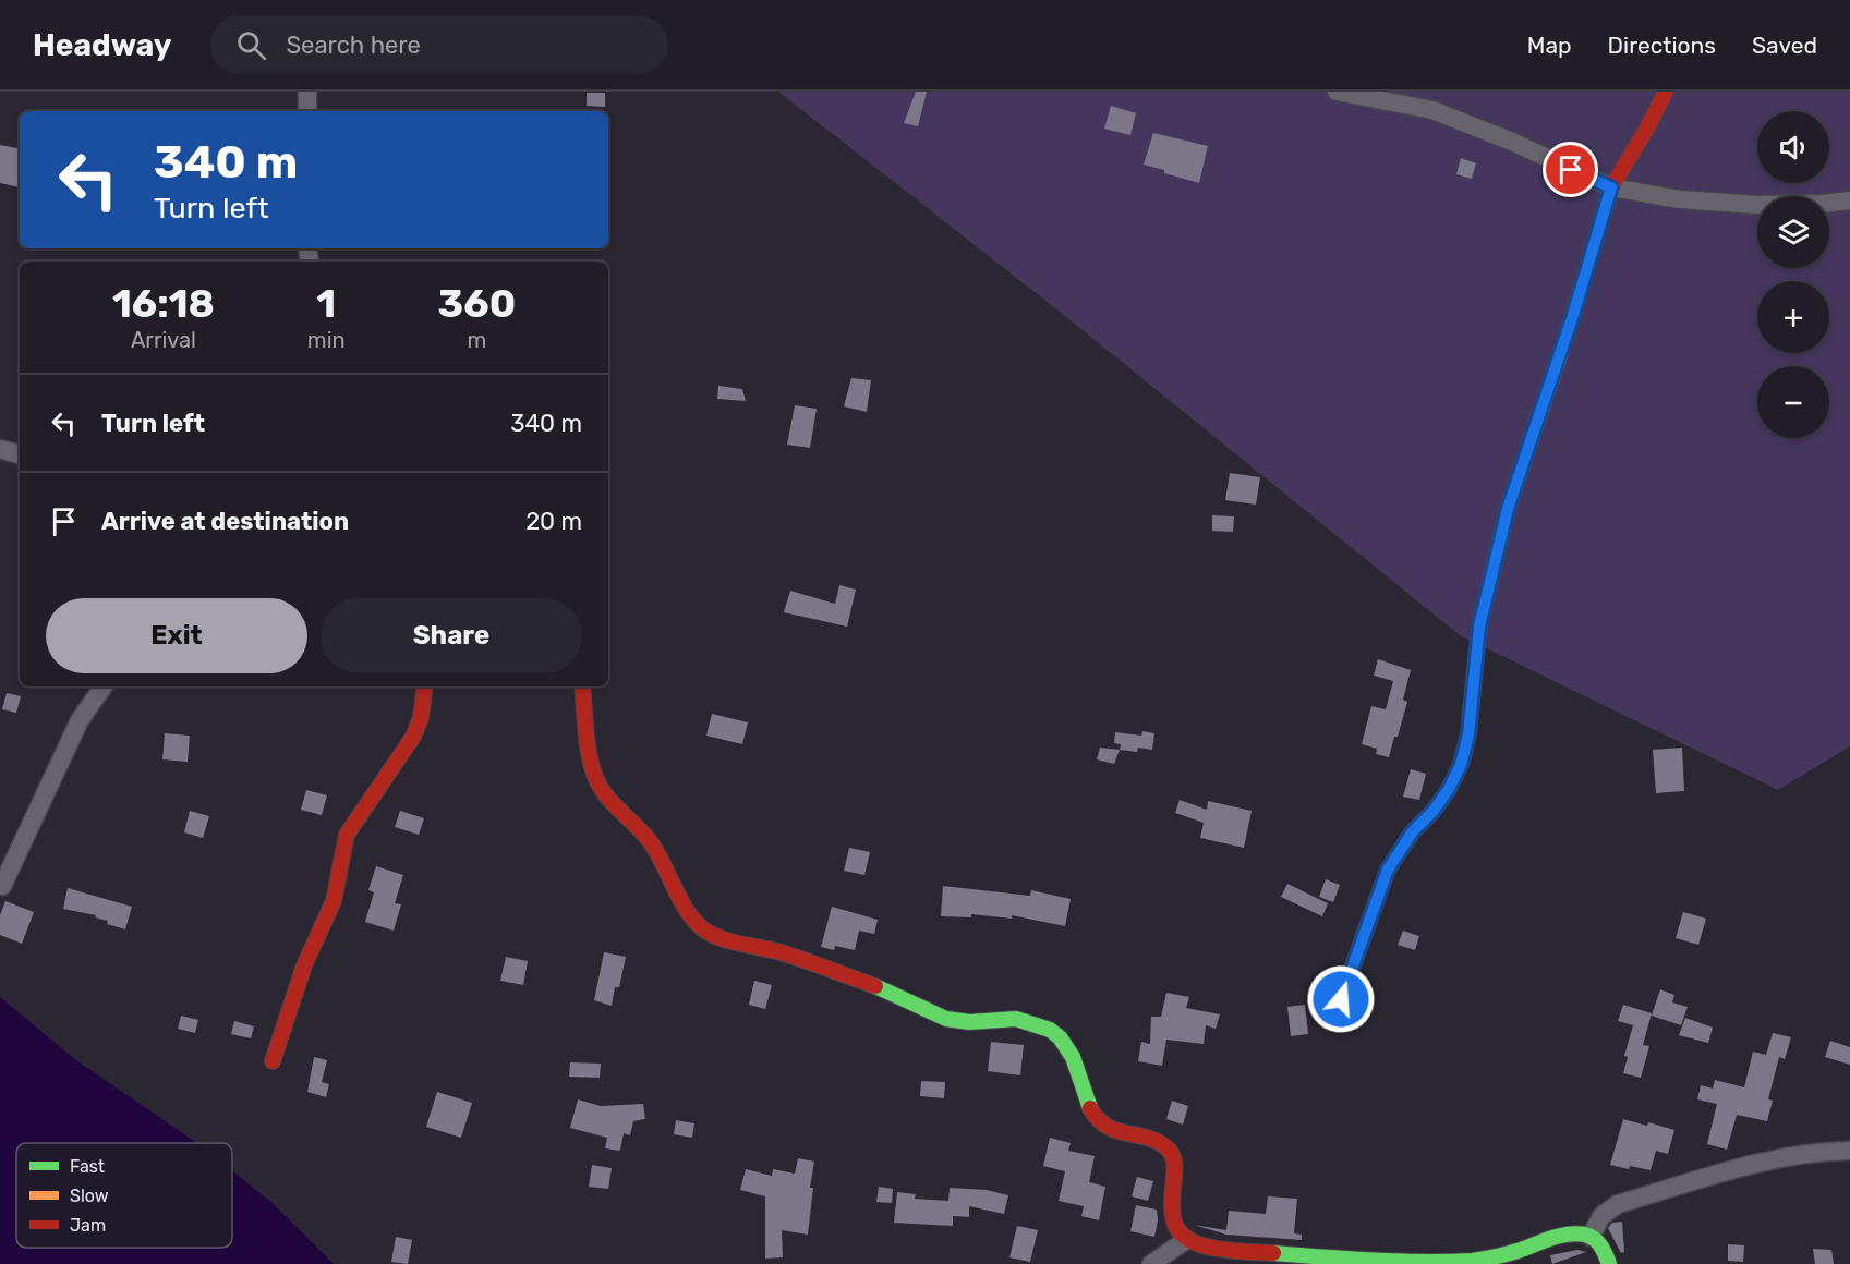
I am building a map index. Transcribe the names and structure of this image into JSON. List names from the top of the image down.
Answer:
{
  "legend": ["Fast", "Slow", "Jam"],
  "page": {
    "header": "Headway",
    "search": "Search here",
    "nav": ["Map", "Directions", "Saved"],
    "map_buttons": ["+", "−"],
    "turn": ["340 m", "Turn left"],
    "eta": [
      "16:18",
      "Arrival",
      "1",
      "min",
      "360",
      "m"
    ],
    "list": [
      {
        "name": "Turn left",
        "value": "340 m"
      },
      {
        "name": "Arrive at destination",
        "value": "20 m"
      }
    ],
    "buttons": ["Exit", "Share"]
  }
}
